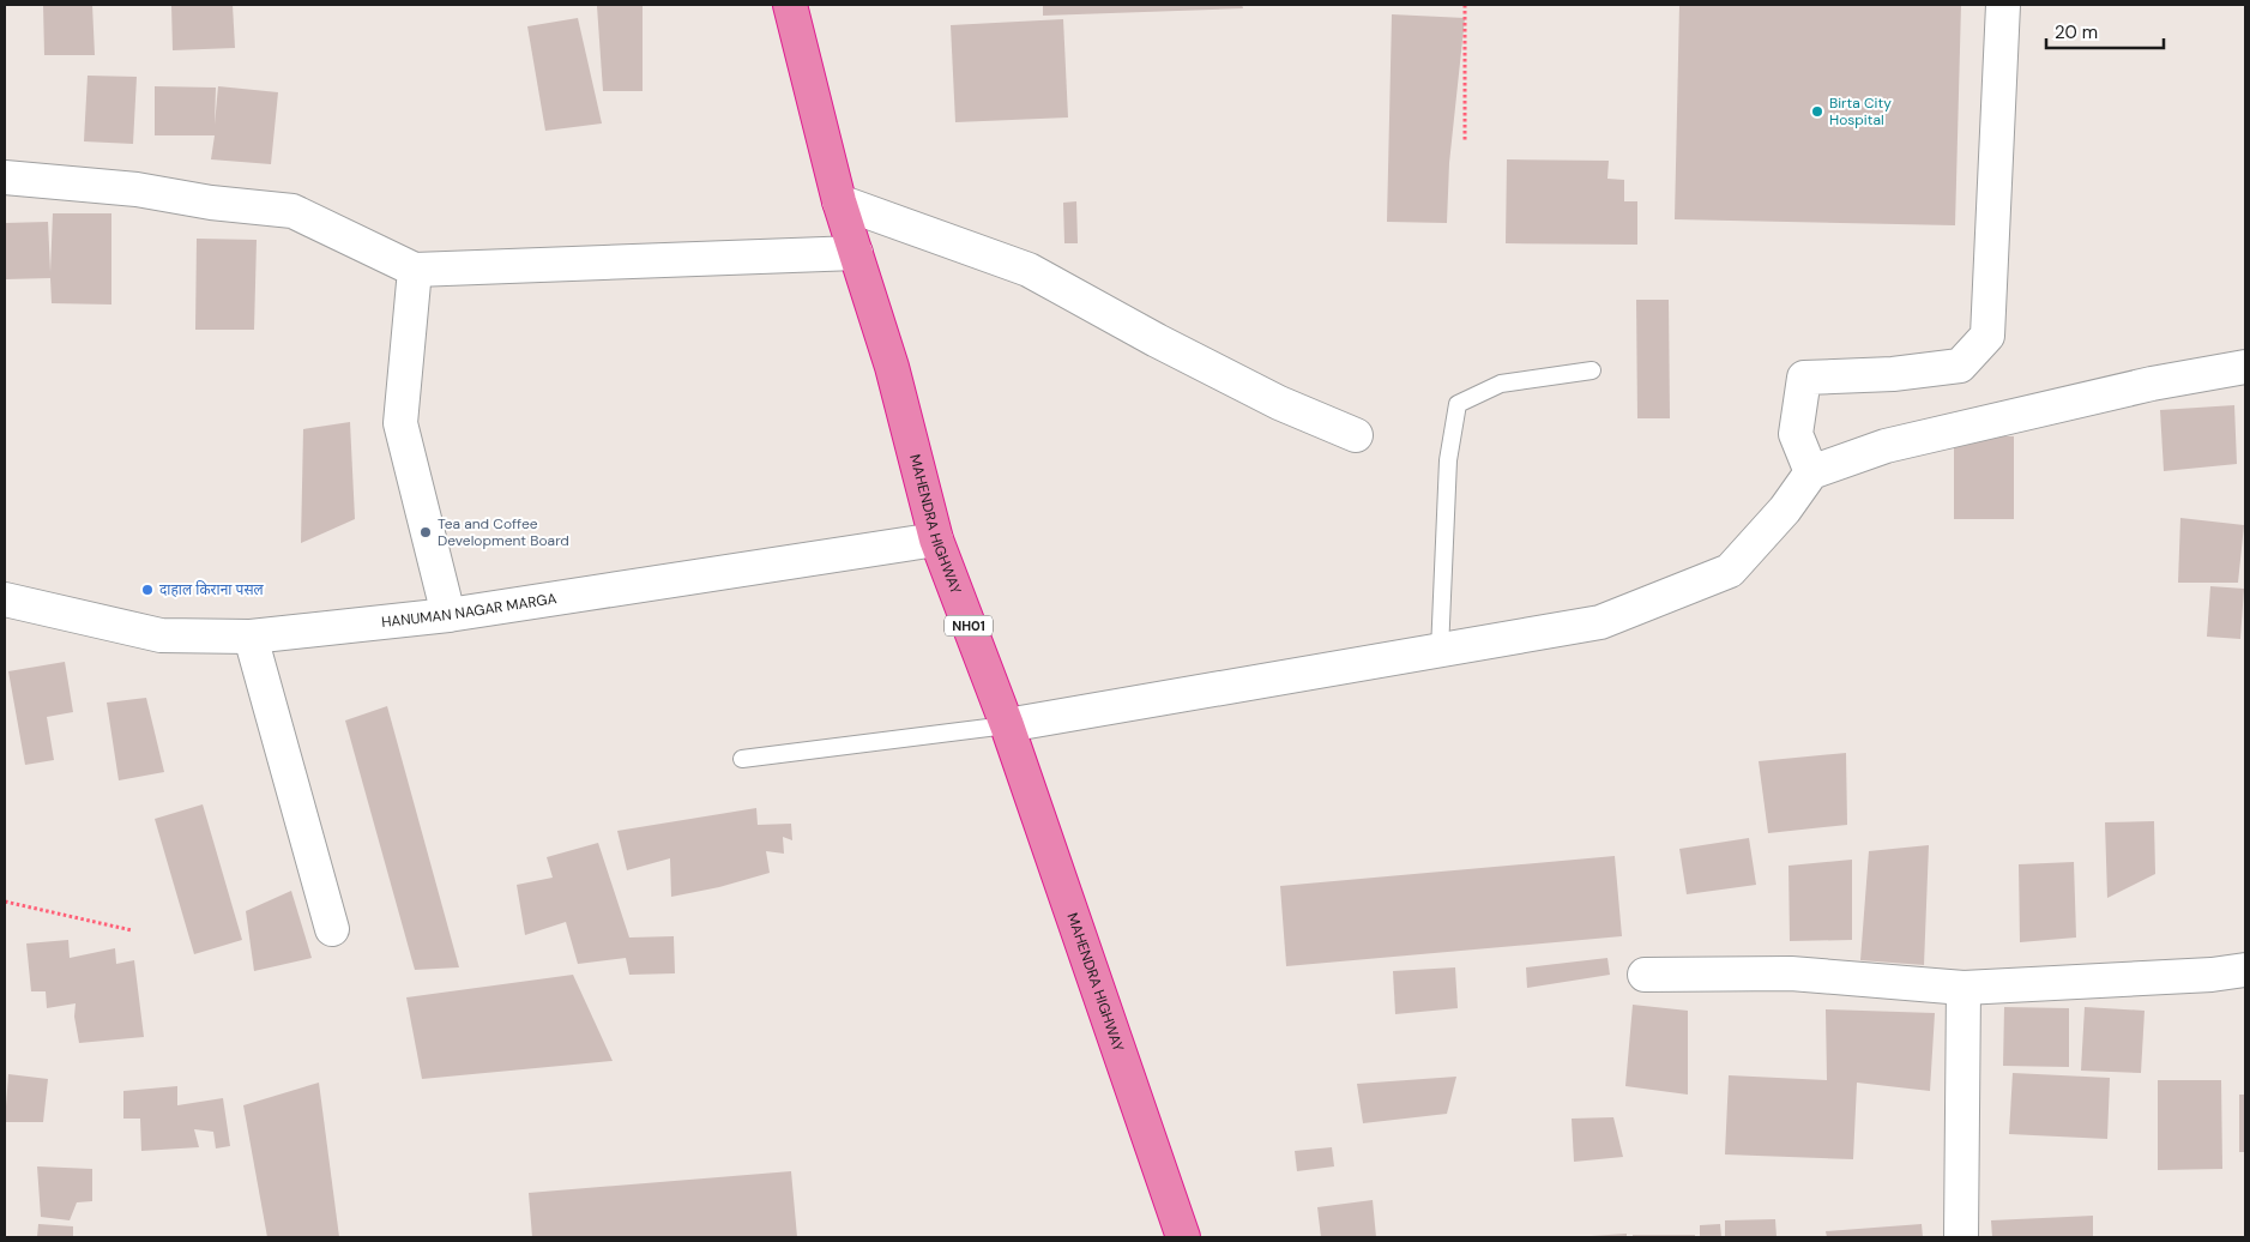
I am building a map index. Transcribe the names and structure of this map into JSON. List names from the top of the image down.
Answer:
{
  "streets": {
    "highway": ["MAHENDRA HIGHWAY", "NH01"],
    "street": ["HANUMAN NAGAR MARGA"]
  },
  "crossings": [
    ["MAHENDRA HIGHWAY", "HANUMAN NAGAR MARGA"]
  ],
  "places": ["Birta City Hospital", "Tea and Coffee Development Board", "दाहाल किराना पसल"],
  "scale_bar": "20 m"
}
